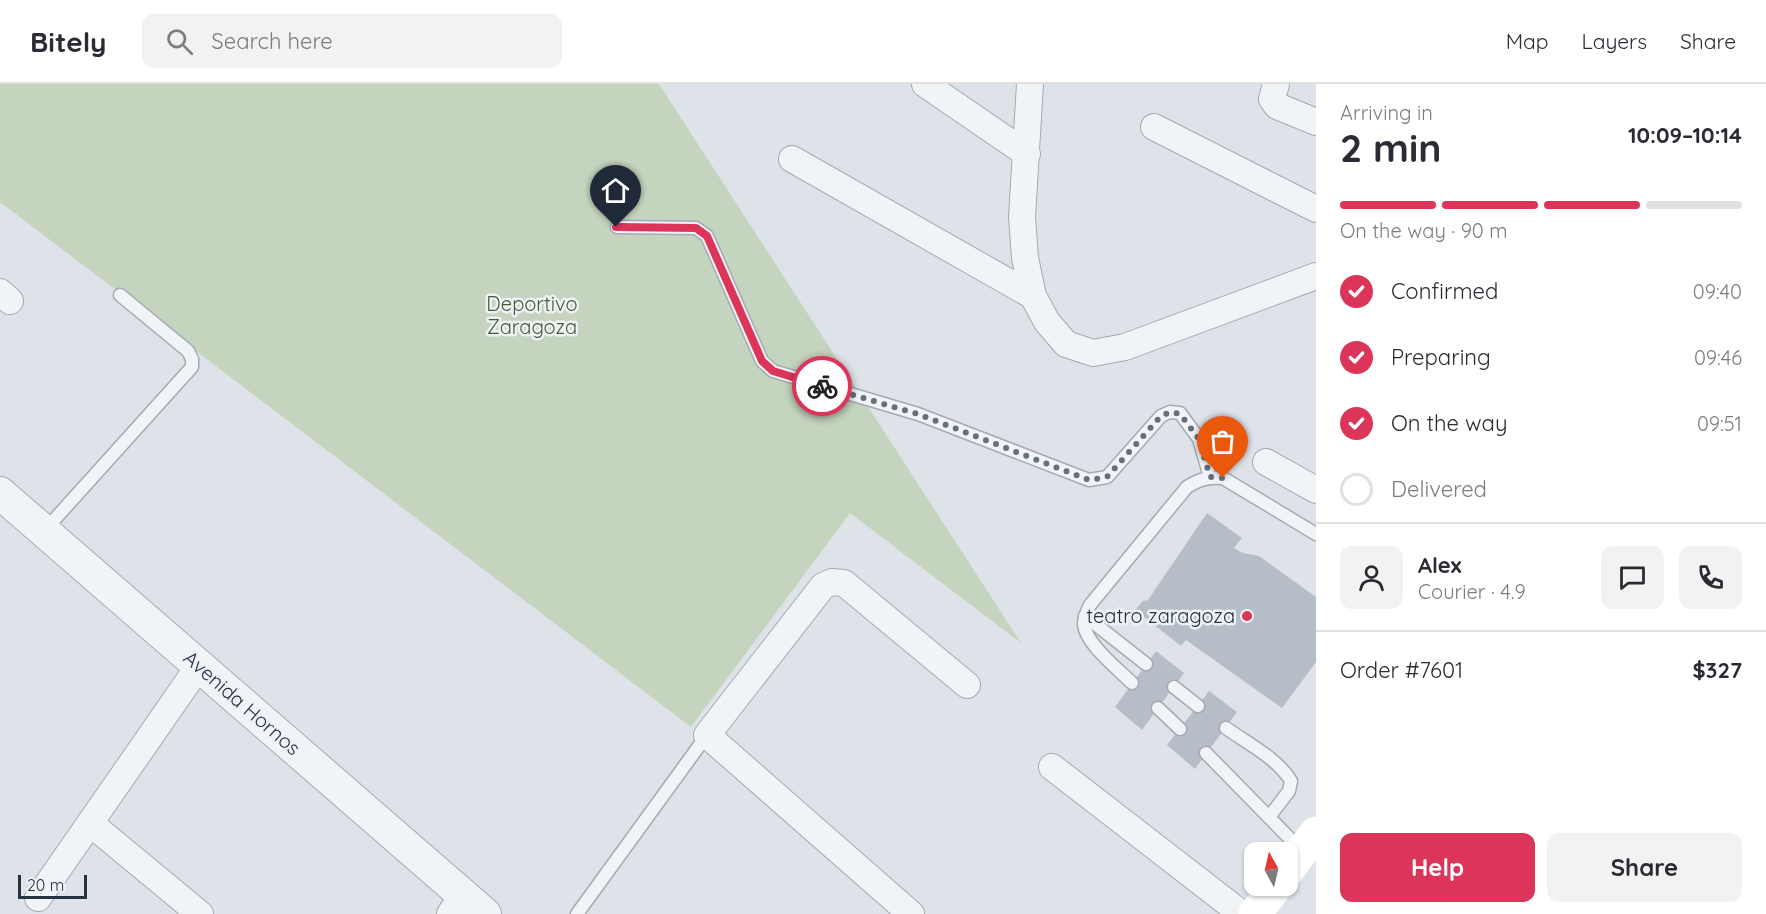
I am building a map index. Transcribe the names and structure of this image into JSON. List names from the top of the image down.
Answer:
{
  "streets": {
    "street": ["Avenida Hornos"]
  },
  "parks": ["Deportivo Zaragoza"],
  "places": ["teatro zaragoza"],
  "scale_bar": "20 m",
  "north": "top",
  "page": {
    "header": "Bitely",
    "search": "Search here",
    "nav": ["Map", "Layers", "Share"],
    "heading": ["2 min", "Arriving in", "10:09–10:14"],
    "panel": [
      "Alex",
      "Courier · 4.9",
      "Order #7601",
      "$327"
    ],
    "bar": "On the way · 90 m",
    "list": [
      ["Confirmed", "09:40"],
      ["Preparing", "09:46"],
      ["On the way", "09:51"],
      "Delivered"
    ],
    "buttons": ["Help", "Share"],
    "scale": "20 m"
  }
}
